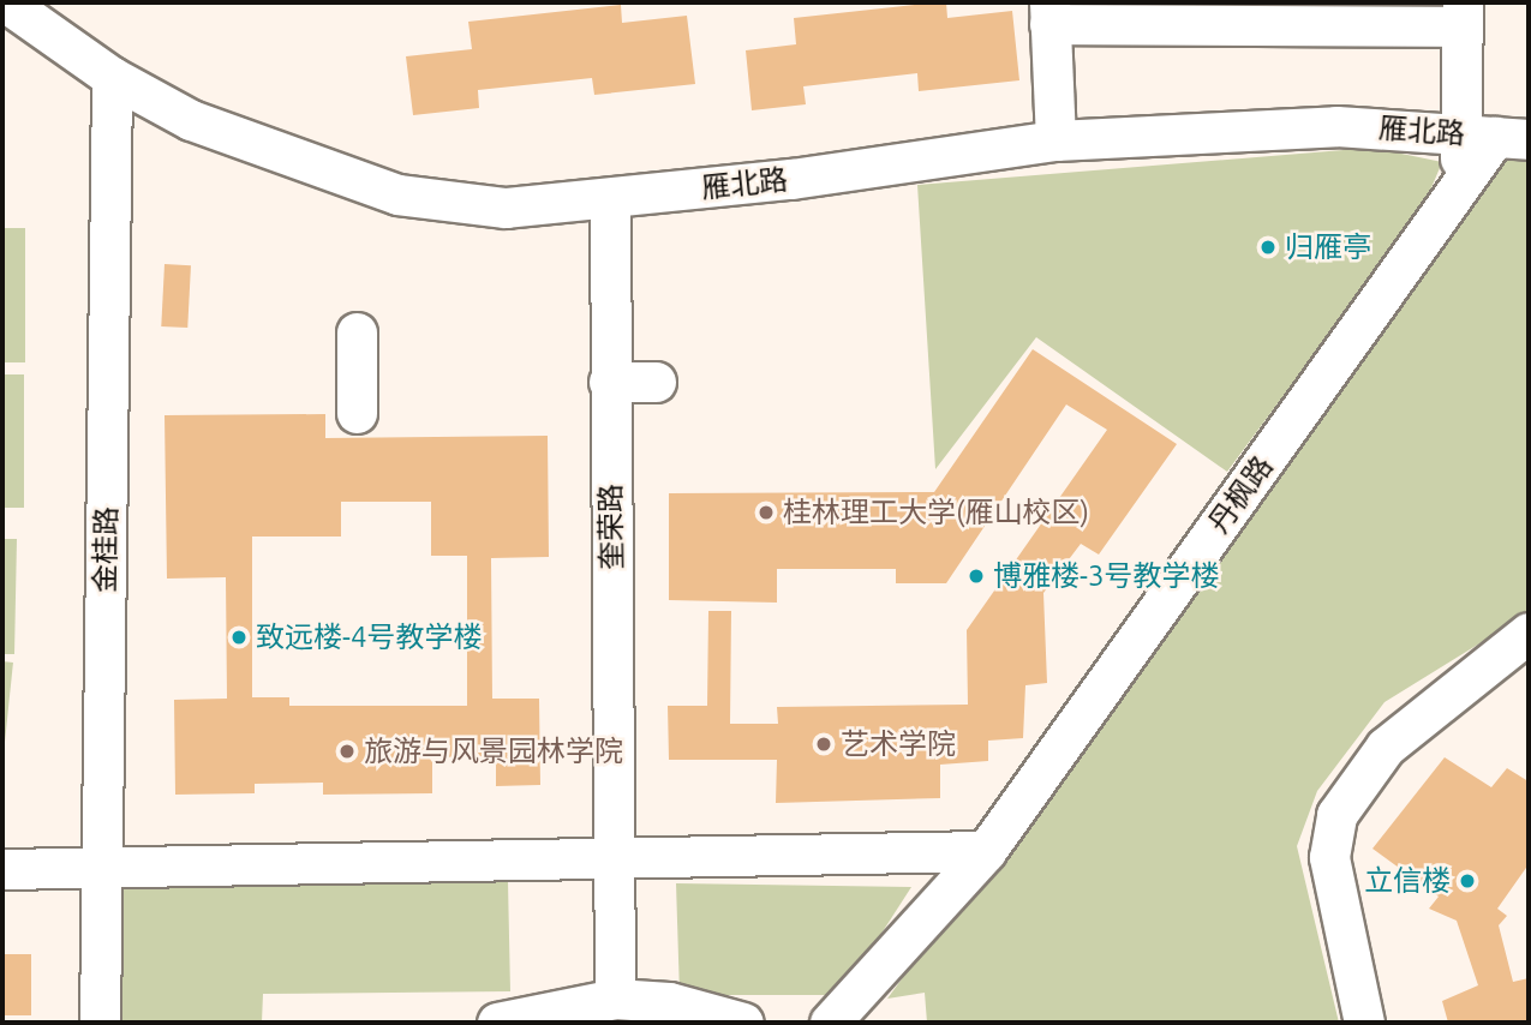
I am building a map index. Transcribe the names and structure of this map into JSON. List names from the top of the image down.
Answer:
{
  "streets": {
    "street": [
      "雁北路",
      "丹枫路",
      "奎荣路",
      "金桂路"
    ]
  },
  "crossings": [
    ["雁北路", "丹枫路"],
    ["雁北路", "奎荣路"],
    ["雁北路", "金桂路"]
  ],
  "places": [
    "归雁亭",
    "桂林理工大学(雁山校区)",
    "博雅楼-3号教学楼",
    "致远楼-4号教学楼",
    "艺术学院",
    "旅游与风景园林学院",
    "立信楼"
  ]
}
